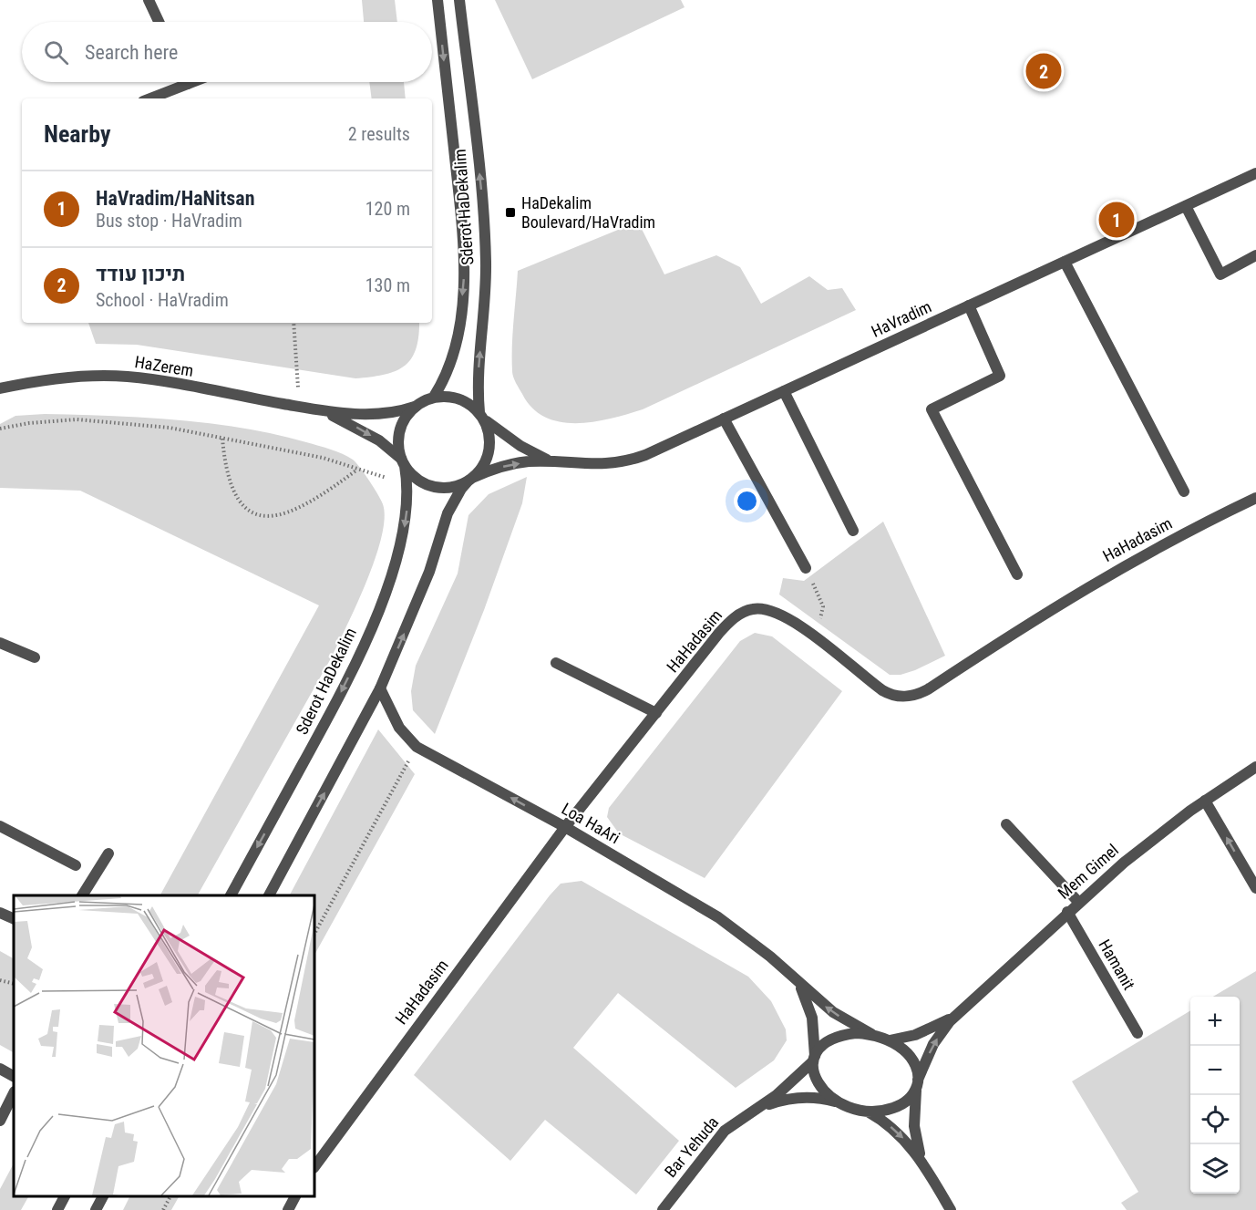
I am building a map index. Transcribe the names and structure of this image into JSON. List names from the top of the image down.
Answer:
{
  "streets": {
    "street": [
      "Sderot HaDekalim",
      "HaVradim",
      "HaZerem",
      "HaHadasim",
      "Loa HaAri",
      "Mem Gimel",
      "Hamanit",
      "Bar Yehuda"
    ]
  },
  "crossings": [
    ["Sderot HaDekalim", "HaVradim"],
    ["Sderot HaDekalim", "HaZerem"],
    ["HaVradim", "HaZerem"],
    ["HaHadasim", "Loa HaAri"],
    ["Loa HaAri", "Mem Gimel"],
    ["Loa HaAri", "Bar Yehuda"],
    ["Mem Gimel", "Hamanit"],
    ["Mem Gimel", "Bar Yehuda"]
  ],
  "one_way": ["Loa HaAri"],
  "places": {
    "transit": ["HaDekalim Boulevard/HaVradim"]
  },
  "page": {
    "search": "Search here",
    "pins": ["2", "1"],
    "heading": ["Nearby", "2 results"],
    "list": [
      {
        "mark": "1",
        "name": "HaVradim/HaNitsan",
        "note": "Bus stop · HaVradim",
        "value": "120 m"
      },
      {
        "mark": "2",
        "name": "תיכון עודד",
        "note": "School · HaVradim",
        "value": "130 m"
      }
    ],
    "map_buttons": ["+", "−"]
  }
}
